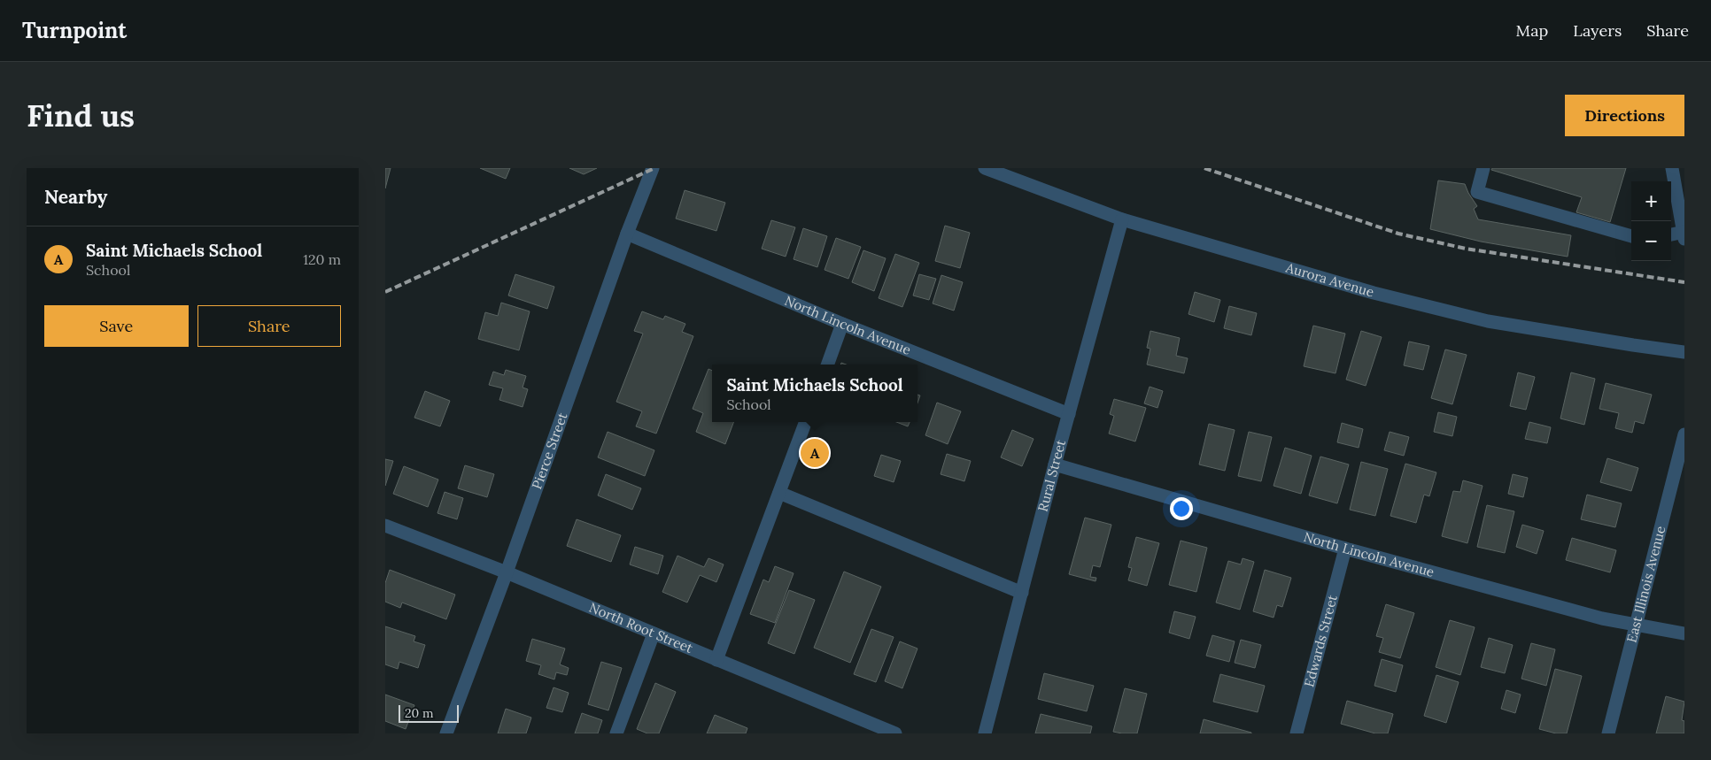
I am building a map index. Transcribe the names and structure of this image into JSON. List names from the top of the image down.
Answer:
{
  "streets": {
    "street": [
      "Aurora Avenue",
      "North Lincoln Avenue",
      "Pierce Street",
      "Rural Street",
      "East Illinois Avenue",
      "North Root Street",
      "Edwards Street"
    ]
  },
  "crossings": [
    ["Aurora Avenue", "Rural Street"],
    ["North Lincoln Avenue", "Pierce Street"],
    ["North Lincoln Avenue", "Rural Street"],
    ["North Lincoln Avenue", "East Illinois Avenue"],
    ["North Lincoln Avenue", "Edwards Street"],
    ["Pierce Street", "North Root Street"]
  ],
  "scale_bar": "20 m",
  "page": {
    "header": "Turnpoint",
    "nav": ["Map", "Layers", "Share"],
    "buttons": [
      "Directions",
      ["Save", "Share"]
    ],
    "title": "Find us",
    "heading": "Nearby",
    "map_buttons": ["+", "−"],
    "list": [
      {
        "mark": "A",
        "name": "Saint Michaels School",
        "note": "School",
        "value": "120 m"
      }
    ],
    "popup": ["Saint Michaels School", "School"],
    "pins": "A",
    "scale": "20 m"
  }
}
